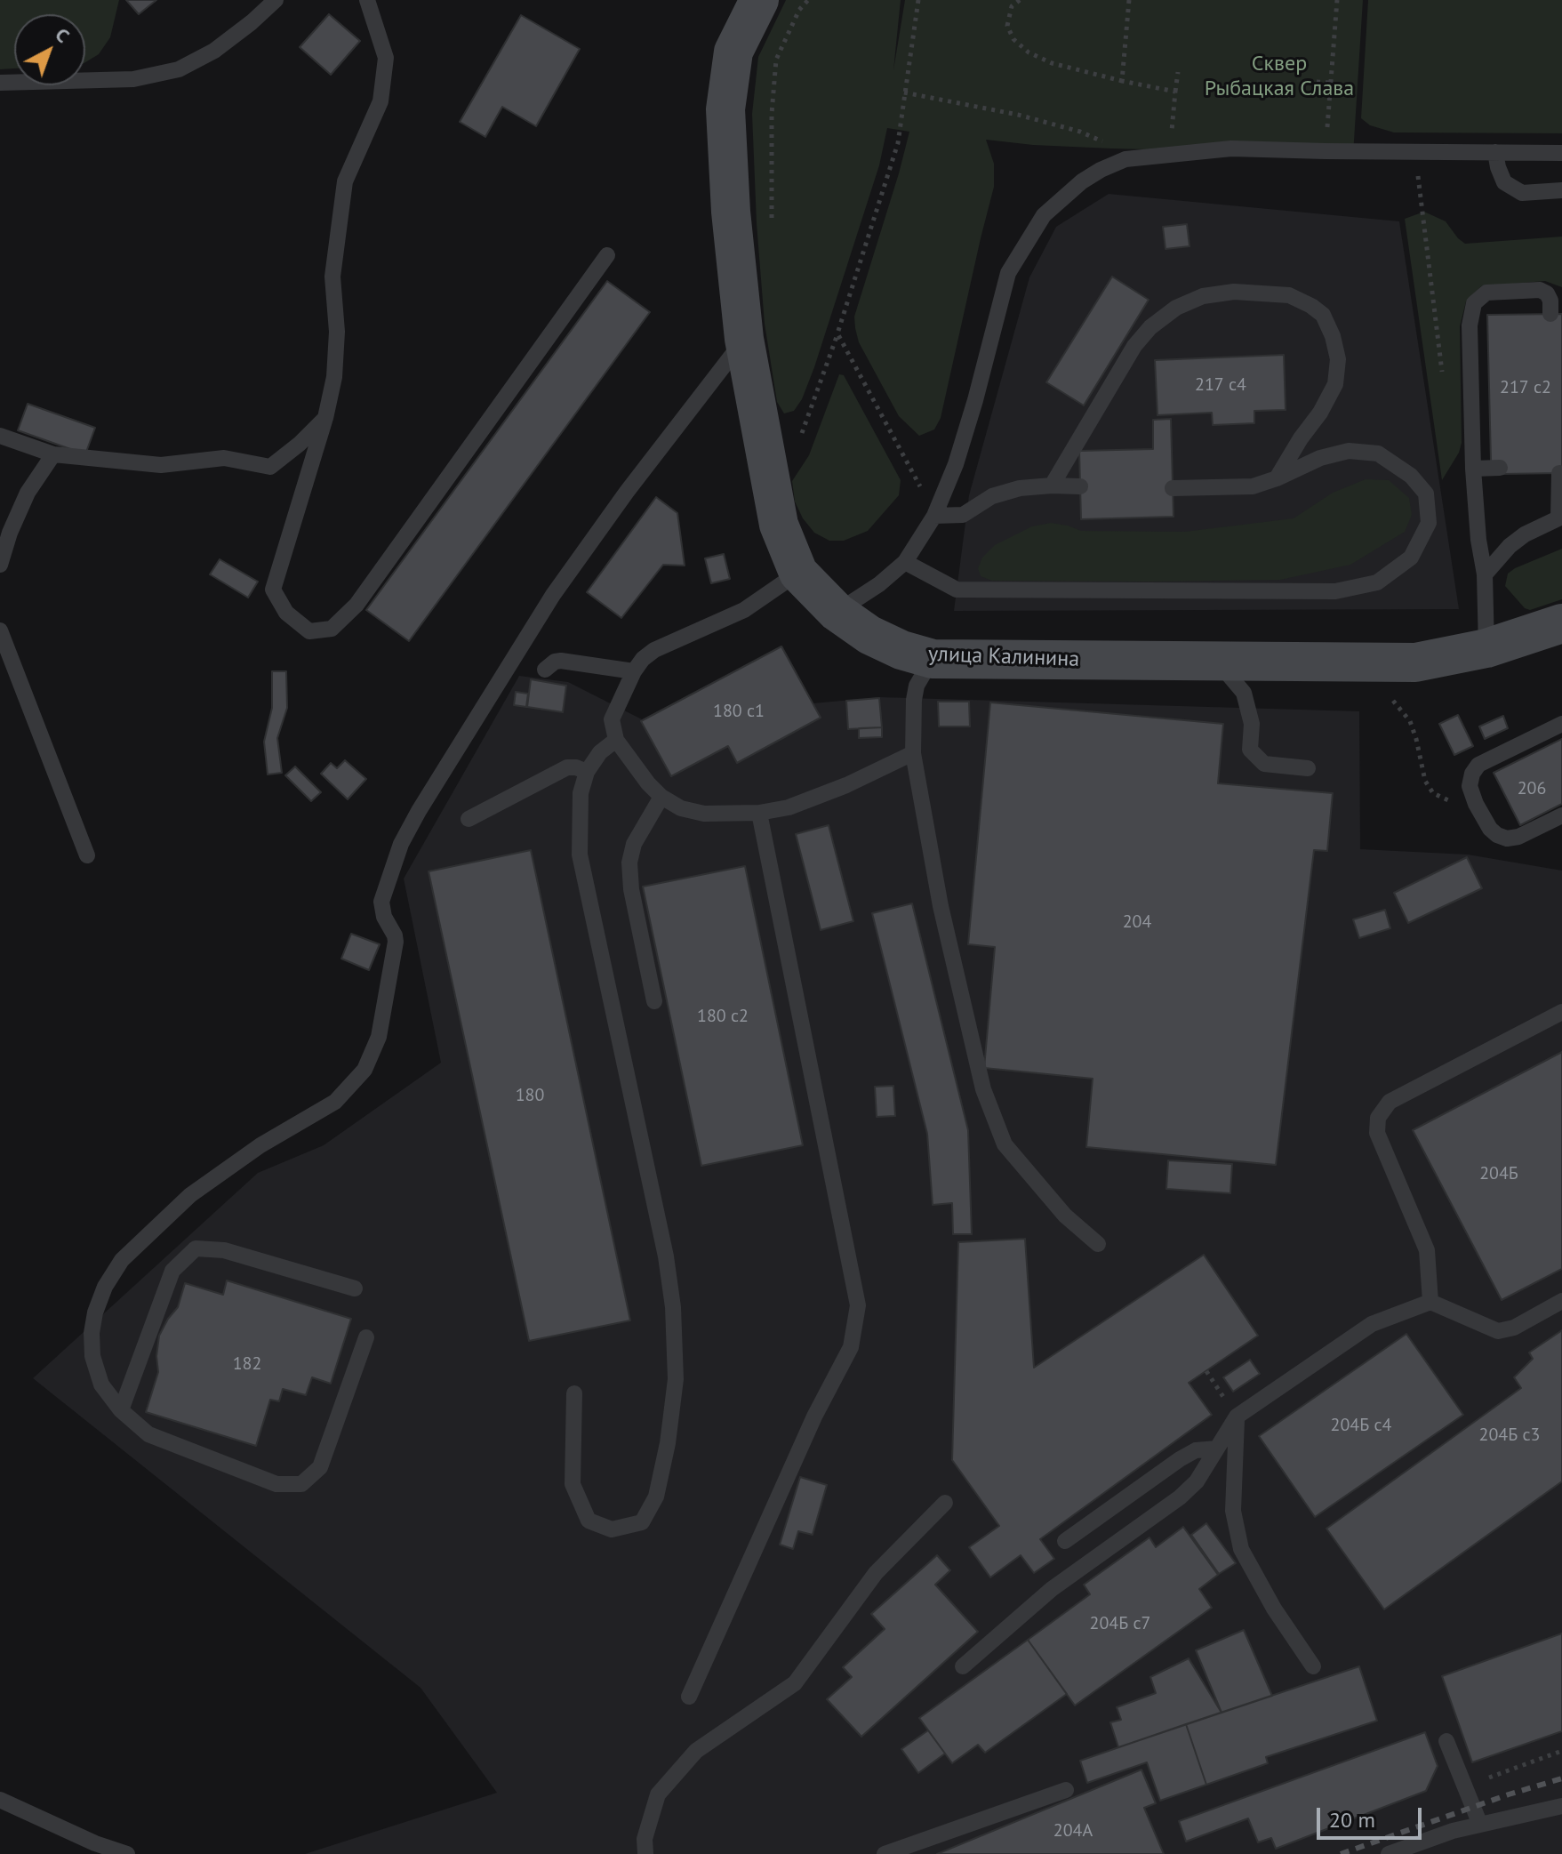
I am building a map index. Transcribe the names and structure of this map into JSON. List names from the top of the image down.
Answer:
{
  "streets": {
    "main road": ["улица Калинина"]
  },
  "parks": ["Сквер Рыбацкая Слава"],
  "house_numbers": [
    "217 с4",
    "217 с2",
    "180 с1",
    "206",
    "204",
    "180 с2",
    "180",
    "204Б",
    "182",
    "204Б с4",
    "204Б с3",
    "204Б с7",
    "204А"
  ],
  "scale_bar": "20 m",
  "north": "top right"
}
